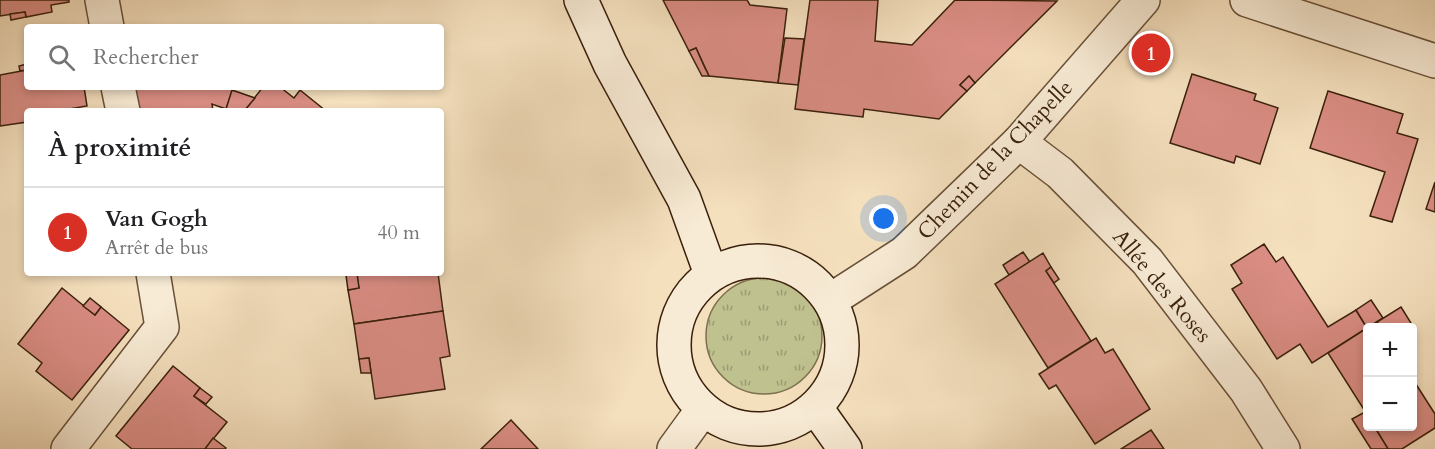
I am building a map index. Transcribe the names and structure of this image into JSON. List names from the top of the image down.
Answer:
{
  "streets": {
    "street": ["Chemin de la Chapelle", "Allée des Roses"]
  },
  "crossings": [
    ["Chemin de la Chapelle", "Allée des Roses"]
  ],
  "page": {
    "search": "Rechercher",
    "pins": "1",
    "heading": "À proximité",
    "list": [
      {
        "mark": "1",
        "name": "Van Gogh",
        "note": "Arrêt de bus",
        "value": "40 m"
      }
    ],
    "map_buttons": ["+", "−"]
  }
}
